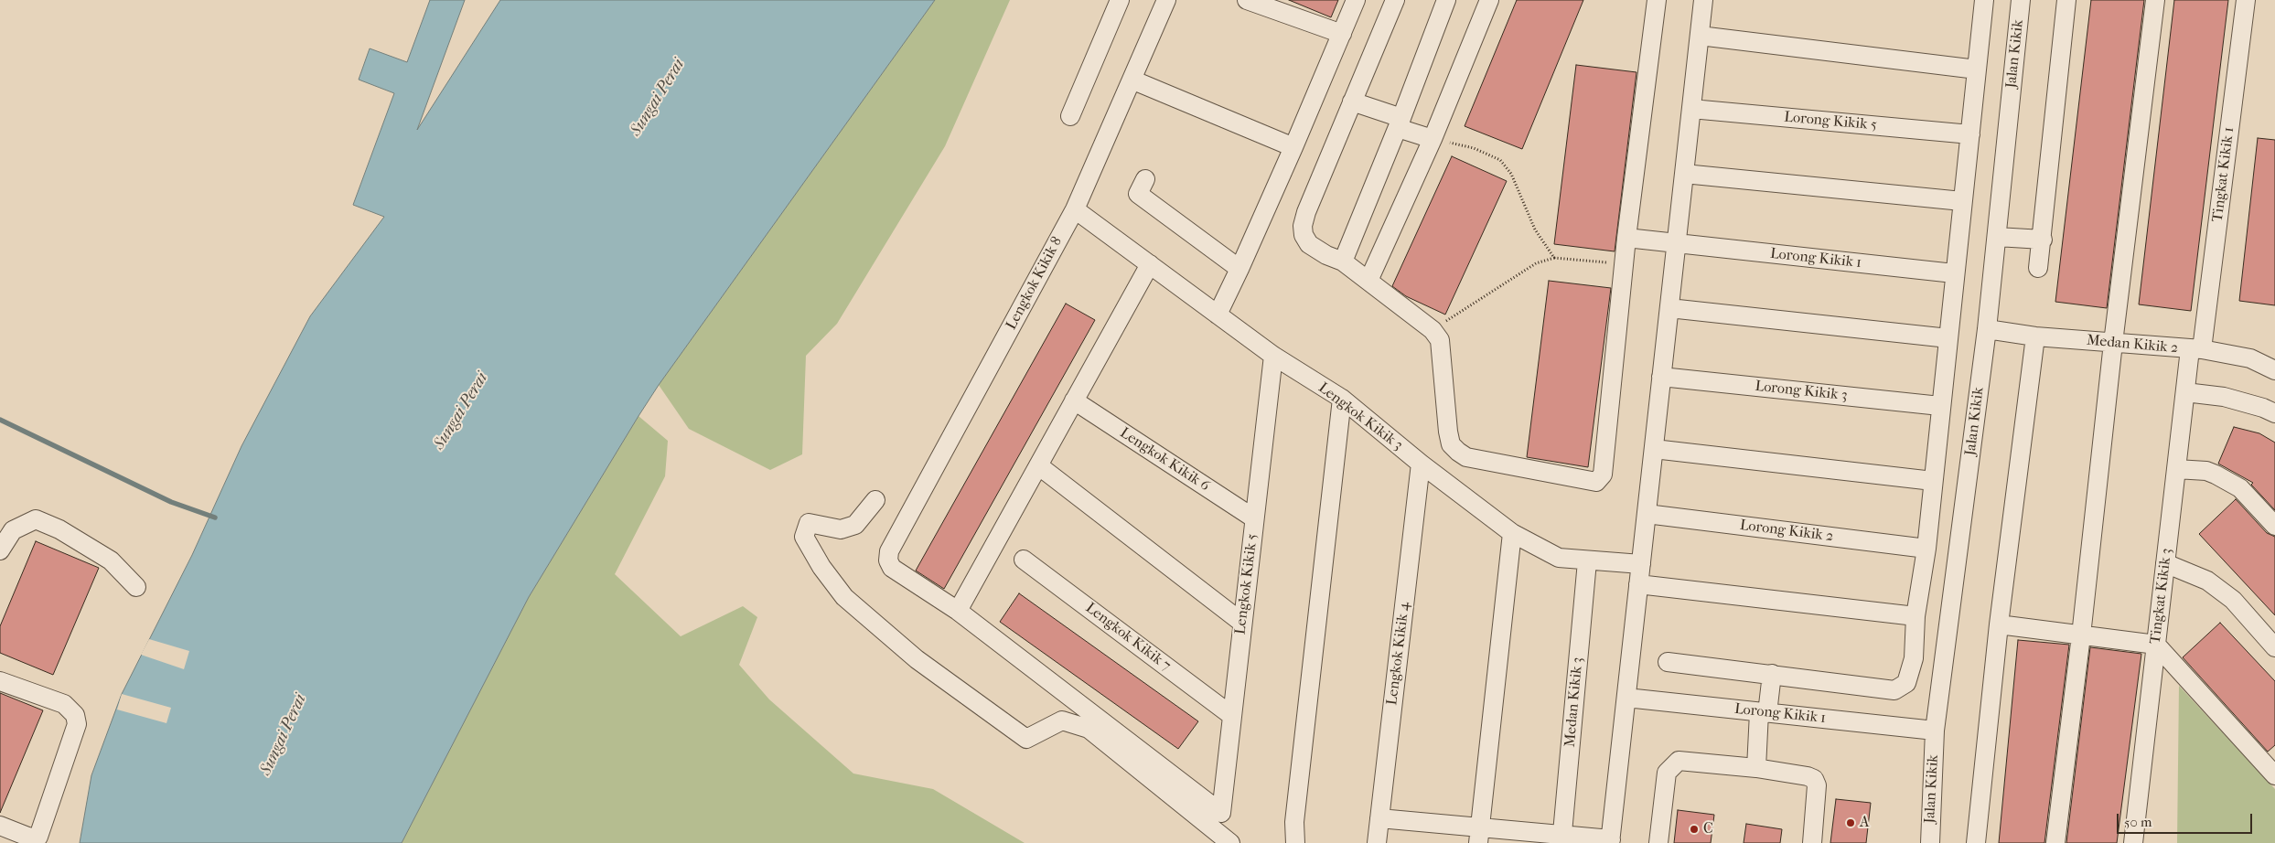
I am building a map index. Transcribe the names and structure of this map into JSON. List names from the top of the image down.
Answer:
{
  "streets": {
    "street": [
      "Jalan Kikik",
      "Lorong Kikik 5",
      "Tingkat Kikik 1",
      "Lorong Kikik 1",
      "Lengkok Kikik 8",
      "Medan Kikik 2",
      "Lorong Kikik 3",
      "Lengkok Kikik 3",
      "Lengkok Kikik 6",
      "Lorong Kikik 2",
      "Lengkok Kikik 5",
      "Tingkat Kikik 3",
      "Lengkok Kikik 7",
      "Lengkok Kikik 4",
      "Medan Kikik 3"
    ]
  },
  "crossings": [
    ["Jalan Kikik", "Lorong Kikik 1"],
    ["Jalan Kikik", "Medan Kikik 2"],
    ["Tingkat Kikik 1", "Medan Kikik 2"],
    ["Tingkat Kikik 1", "Tingkat Kikik 3"],
    ["Lengkok Kikik 8", "Lengkok Kikik 3"],
    ["Lengkok Kikik 8", "Lengkok Kikik 5"],
    ["Medan Kikik 2", "Tingkat Kikik 3"],
    ["Lengkok Kikik 3", "Lengkok Kikik 5"],
    ["Lengkok Kikik 3", "Lengkok Kikik 4"],
    ["Lengkok Kikik 3", "Medan Kikik 3"],
    ["Lengkok Kikik 6", "Lengkok Kikik 5"],
    ["Lengkok Kikik 5", "Lengkok Kikik 7"]
  ],
  "water": ["Sungai Perai"],
  "places": ["A", "C"],
  "scale_bar": "50 m"
}
